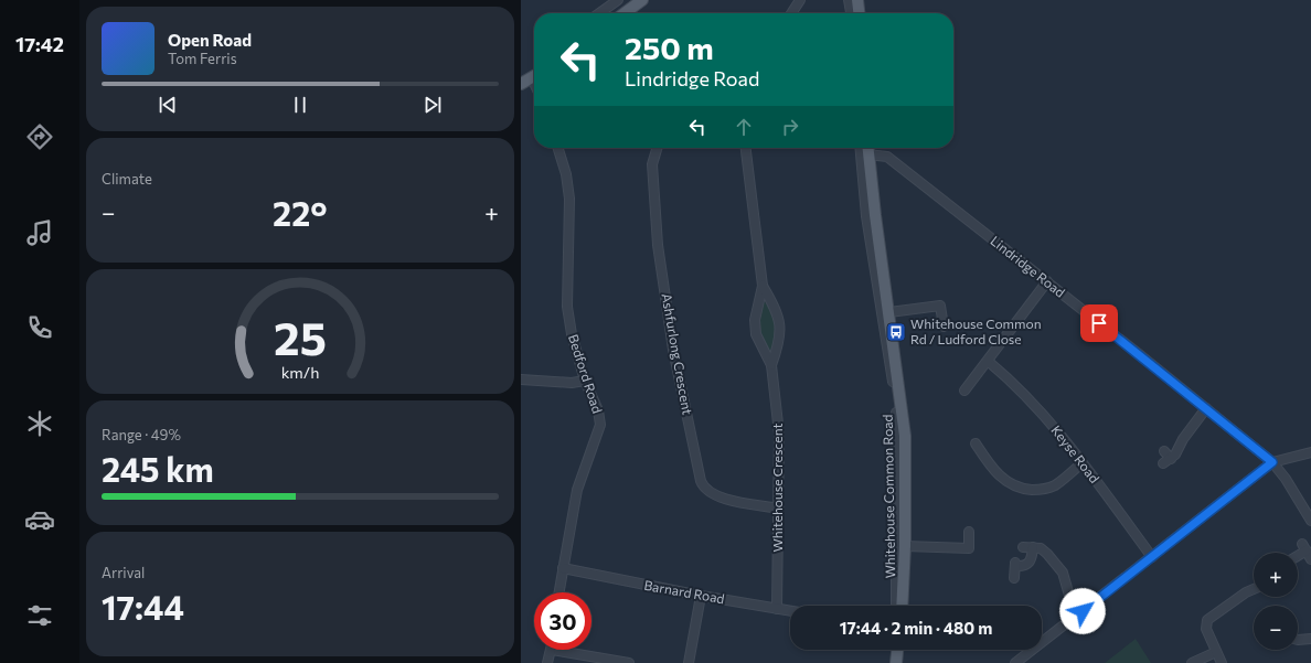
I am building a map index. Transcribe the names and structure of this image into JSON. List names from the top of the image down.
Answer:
{
  "streets": {
    "main road": ["Whitehouse Common Road"],
    "street": [
      "Lindridge Road",
      "Ashfurlong Crescent",
      "Bedford Road",
      "Keyse Road",
      "Whitehouse Crescent",
      "Barnard Road"
    ]
  },
  "crossings": [
    ["Lindridge Road", "Whitehouse Common Road"],
    ["Ashfurlong Crescent", "Whitehouse Crescent"],
    ["Bedford Road", "Barnard Road"],
    ["Whitehouse Crescent", "Barnard Road"]
  ],
  "places": {
    "bus stop": ["Whitehouse Common Rd / Ludford Close"]
  },
  "page": {
    "tabs": "17:42",
    "turn": ["250 m", "Lindridge Road"],
    "song": ["Open Road", "Tom Ferris"],
    "tile": [
      "Climate",
      ["Range · 49%", "245 km"],
      ["Arrival", "17:44"]
    ],
    "heat": ["−", "22°", "+"],
    "map_buttons": ["+", "−"],
    "limit": "30",
    "trip": "17:44 · 2 min · 480 m",
    "gauge": ["25", "km/h"]
  }
}
